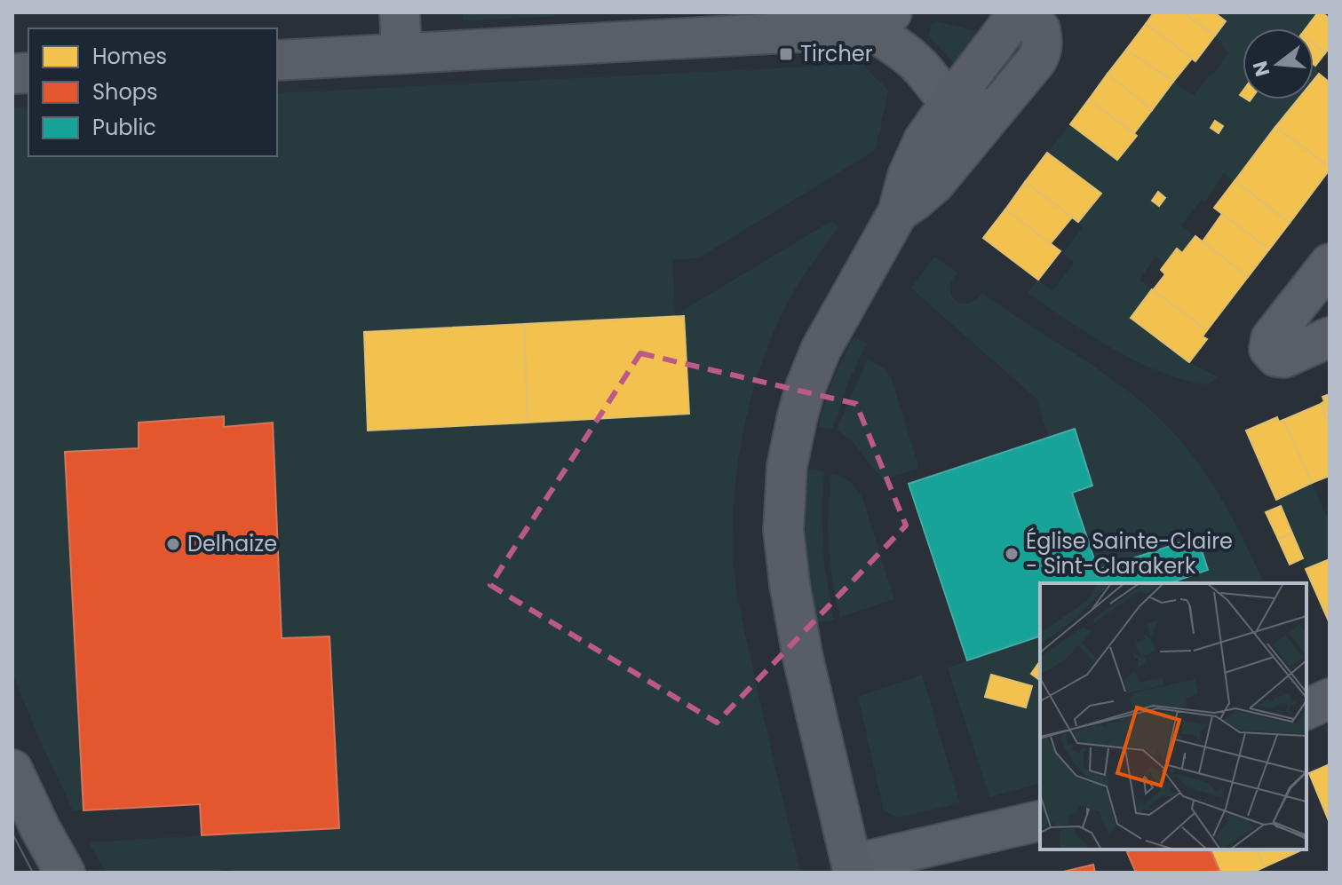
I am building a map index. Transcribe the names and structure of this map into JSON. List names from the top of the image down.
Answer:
{
  "places": {
    "transit": ["Tircher"],
    "other": ["Delhaize", "Église Sainte-Claire - Sint-Clarakerk"]
  },
  "legend": ["Homes", "Shops", "Public"],
  "north": "left"
}
